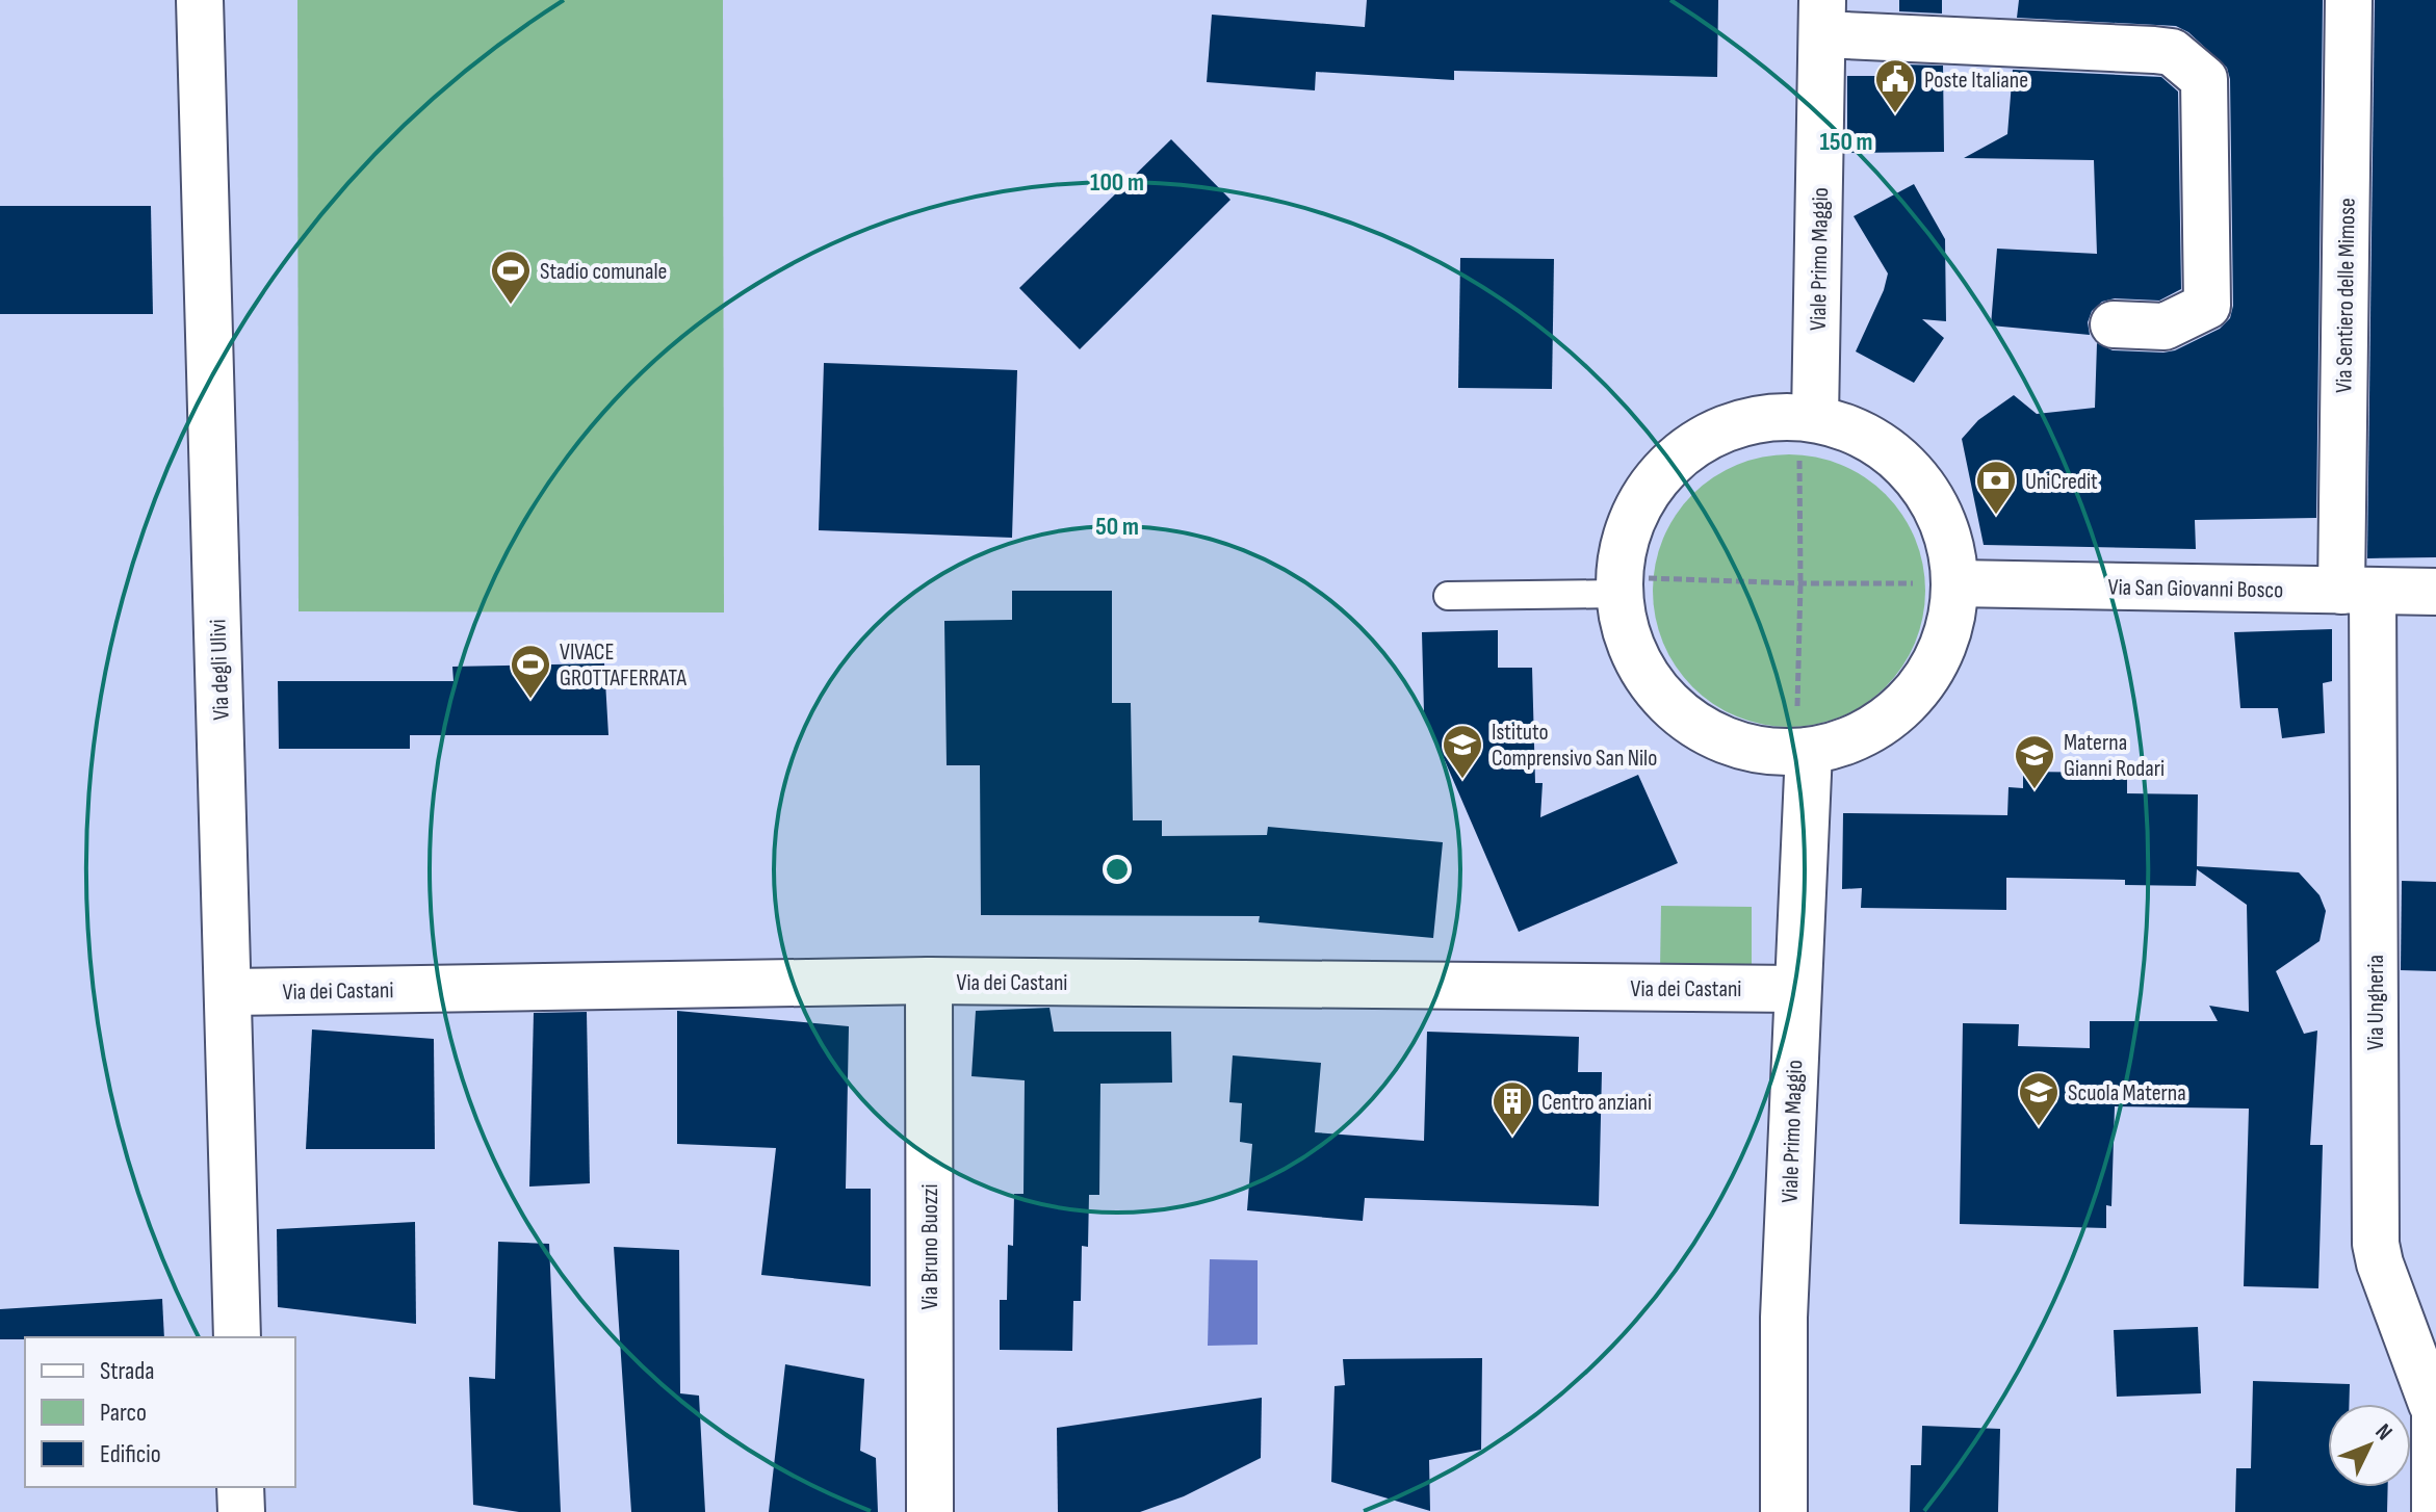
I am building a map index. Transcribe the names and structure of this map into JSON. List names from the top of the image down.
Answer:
{
  "streets": {
    "street": [
      "Viale Primo Maggio",
      "Via Sentiero delle Mimose",
      "Via San Giovanni Bosco",
      "Via degli Ulivi",
      "Via dei Castani",
      "Via Ungheria",
      "Via Bruno Buozzi"
    ]
  },
  "crossings": [
    ["Viale Primo Maggio", "Via dei Castani"],
    ["Via Sentiero delle Mimose", "Via San Giovanni Bosco"],
    ["Via Sentiero delle Mimose", "Via Ungheria"],
    ["Via San Giovanni Bosco", "Via Ungheria"],
    ["Via degli Ulivi", "Via dei Castani"],
    ["Via dei Castani", "Via Bruno Buozzi"]
  ],
  "places": {
    "public building": ["Poste Italiane"],
    "sports": ["Stadio comunale", "VIVACE GROTTAFERRATA"],
    "bank": ["UniCredit"],
    "school or university": ["Istituto Comprensivo San Nilo", "Materna Gianni Rodari", "Scuola Materna"],
    "building": ["Centro anziani"]
  },
  "legend": ["Strada", "Parco", "Edificio"],
  "north": "top right",
  "rings": ["150 m", "100 m", "50 m"]
}
